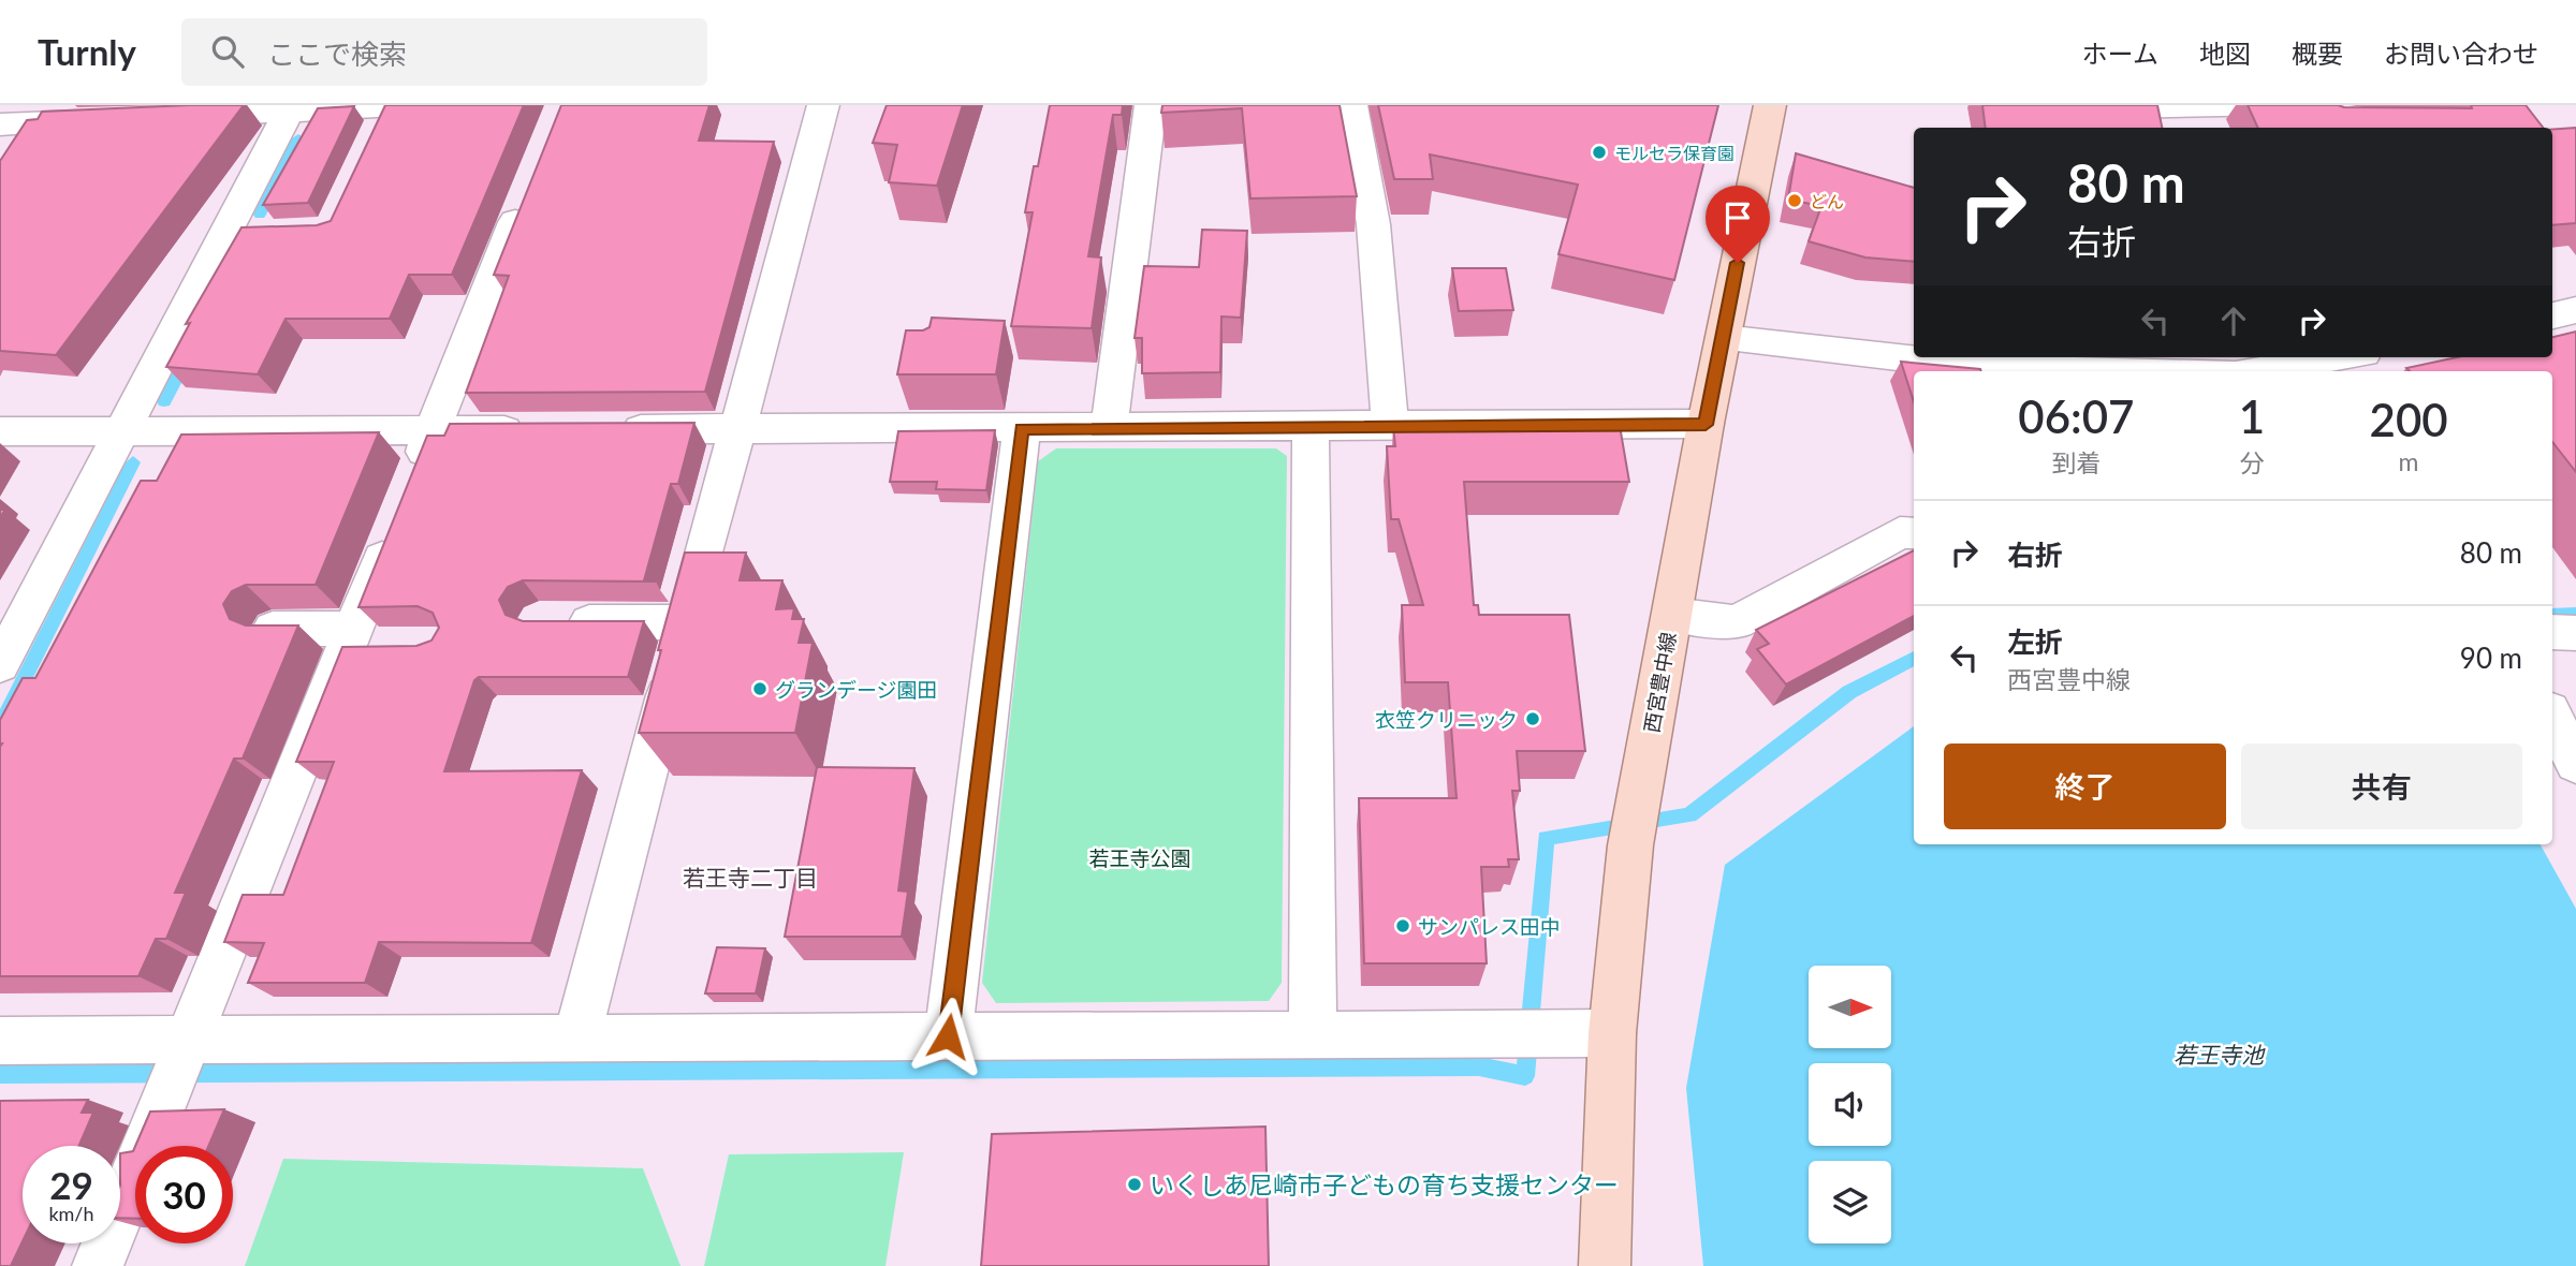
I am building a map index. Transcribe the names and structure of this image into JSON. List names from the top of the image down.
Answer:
{
  "streets": {
    "main road": ["西宮豊中線"]
  },
  "districts": ["若王寺二丁目"],
  "water": ["若王寺池"],
  "parks": ["若王寺公園"],
  "places": [
    "モルセラ保育園",
    "どん",
    "グランデージ園田",
    "衣笠クリニック",
    "サンパレス田中",
    "いくしあ尼崎市子どもの育ち支援センター"
  ],
  "north": "right",
  "page": {
    "header": "Turnly",
    "search": "ここで検索",
    "nav": [
      "ホーム",
      "地図",
      "概要",
      "お問い合わせ"
    ],
    "turn": ["80 m", "右折"],
    "eta": [
      "06:07",
      "到着",
      "1",
      "分",
      "200",
      "m"
    ],
    "list": [
      {
        "name": "右折",
        "value": "80 m"
      },
      {
        "name": "左折",
        "note": "西宮豊中線",
        "value": "90 m"
      }
    ],
    "buttons": ["終了", "共有"],
    "speed": "29 km/h",
    "limit": "30"
  }
}
